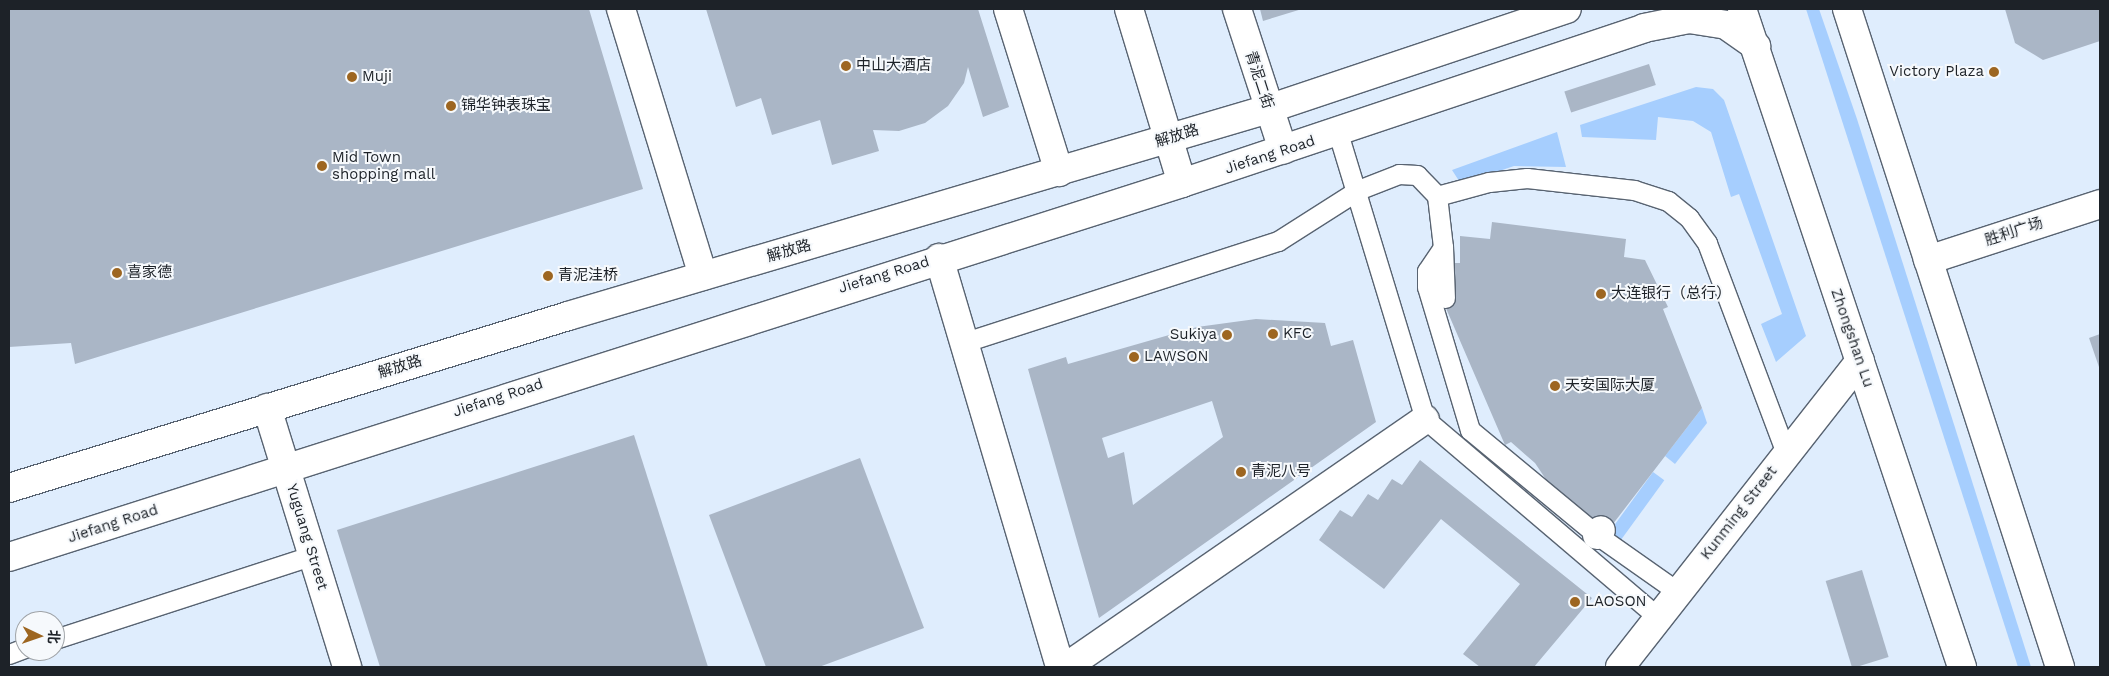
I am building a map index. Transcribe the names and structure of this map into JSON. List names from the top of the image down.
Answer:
{
  "streets": {
    "main road": [
      "青泥二街",
      "解放路",
      "Jiefang Road",
      "胜利广场",
      "Zhongshan Lu",
      "Kunming Street",
      "Yuguang Street"
    ]
  },
  "crossings": [
    ["青泥二街", "解放路"],
    ["青泥二街", "Jiefang Road"],
    ["解放路", "Yuguang Street"],
    ["Jiefang Road", "Zhongshan Lu"],
    ["Jiefang Road", "Yuguang Street"],
    ["Zhongshan Lu", "Kunming Street"]
  ],
  "places": [
    "中山大酒店",
    "Victory Plaza",
    "Muji",
    "锦华钟表珠宝",
    "Mid Town shopping mall",
    "喜家德",
    "青泥洼桥",
    "大连银行（总行）",
    "KFC",
    "Sukiya",
    "LAWSON",
    "天安国际大厦",
    "青泥八号",
    "LAOSON"
  ],
  "north": "right"
}
